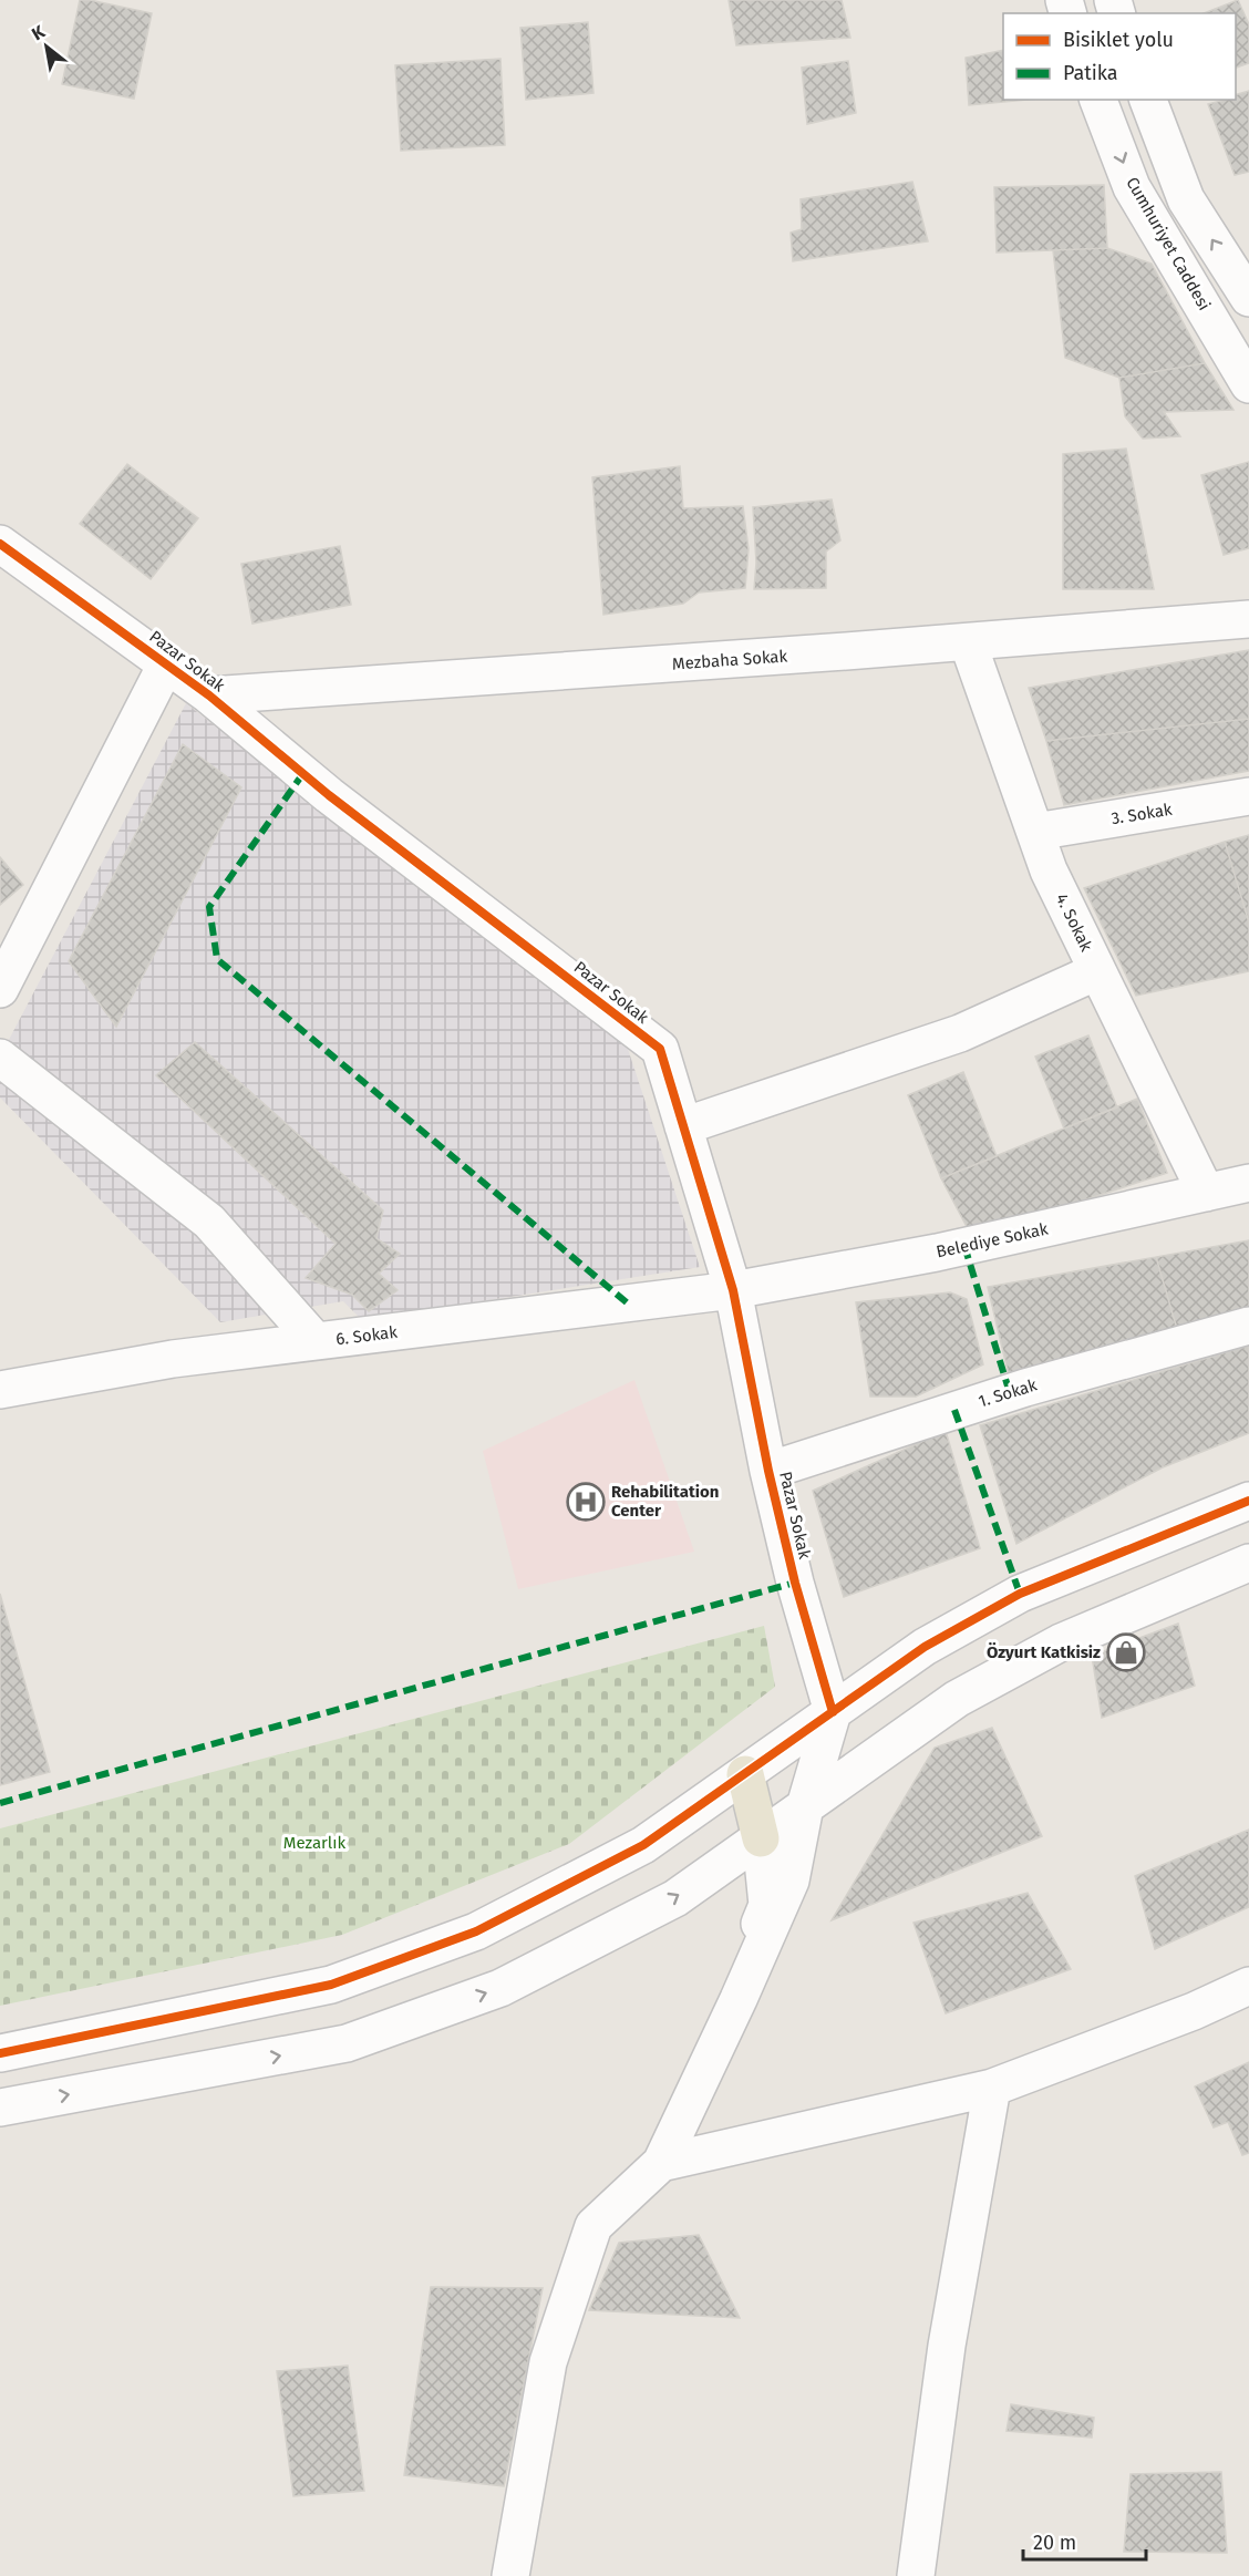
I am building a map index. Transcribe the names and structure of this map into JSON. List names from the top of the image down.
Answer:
{
  "streets": {
    "street": [
      "Cumhuriyet Caddesi",
      "Mezbaha Sokak",
      "Pazar Sokak",
      "3. Sokak",
      "4. Sokak",
      "Belediye Sokak",
      "6. Sokak",
      "1. Sokak"
    ]
  },
  "crossings": [
    ["Mezbaha Sokak", "Pazar Sokak"],
    ["Mezbaha Sokak", "4. Sokak"],
    ["Pazar Sokak", "Belediye Sokak"],
    ["Pazar Sokak", "6. Sokak"],
    ["Pazar Sokak", "1. Sokak"],
    ["3. Sokak", "4. Sokak"],
    ["4. Sokak", "Belediye Sokak"],
    ["Belediye Sokak", "6. Sokak"]
  ],
  "parks": ["Mezarlık"],
  "places": {
    "hospital": ["Rehabilitation Center"],
    "shop": ["Özyurt Katkisiz"]
  },
  "legend": ["Bisiklet yolu", "Patika"],
  "scale_bar": "20 m",
  "north": "top left"
}
